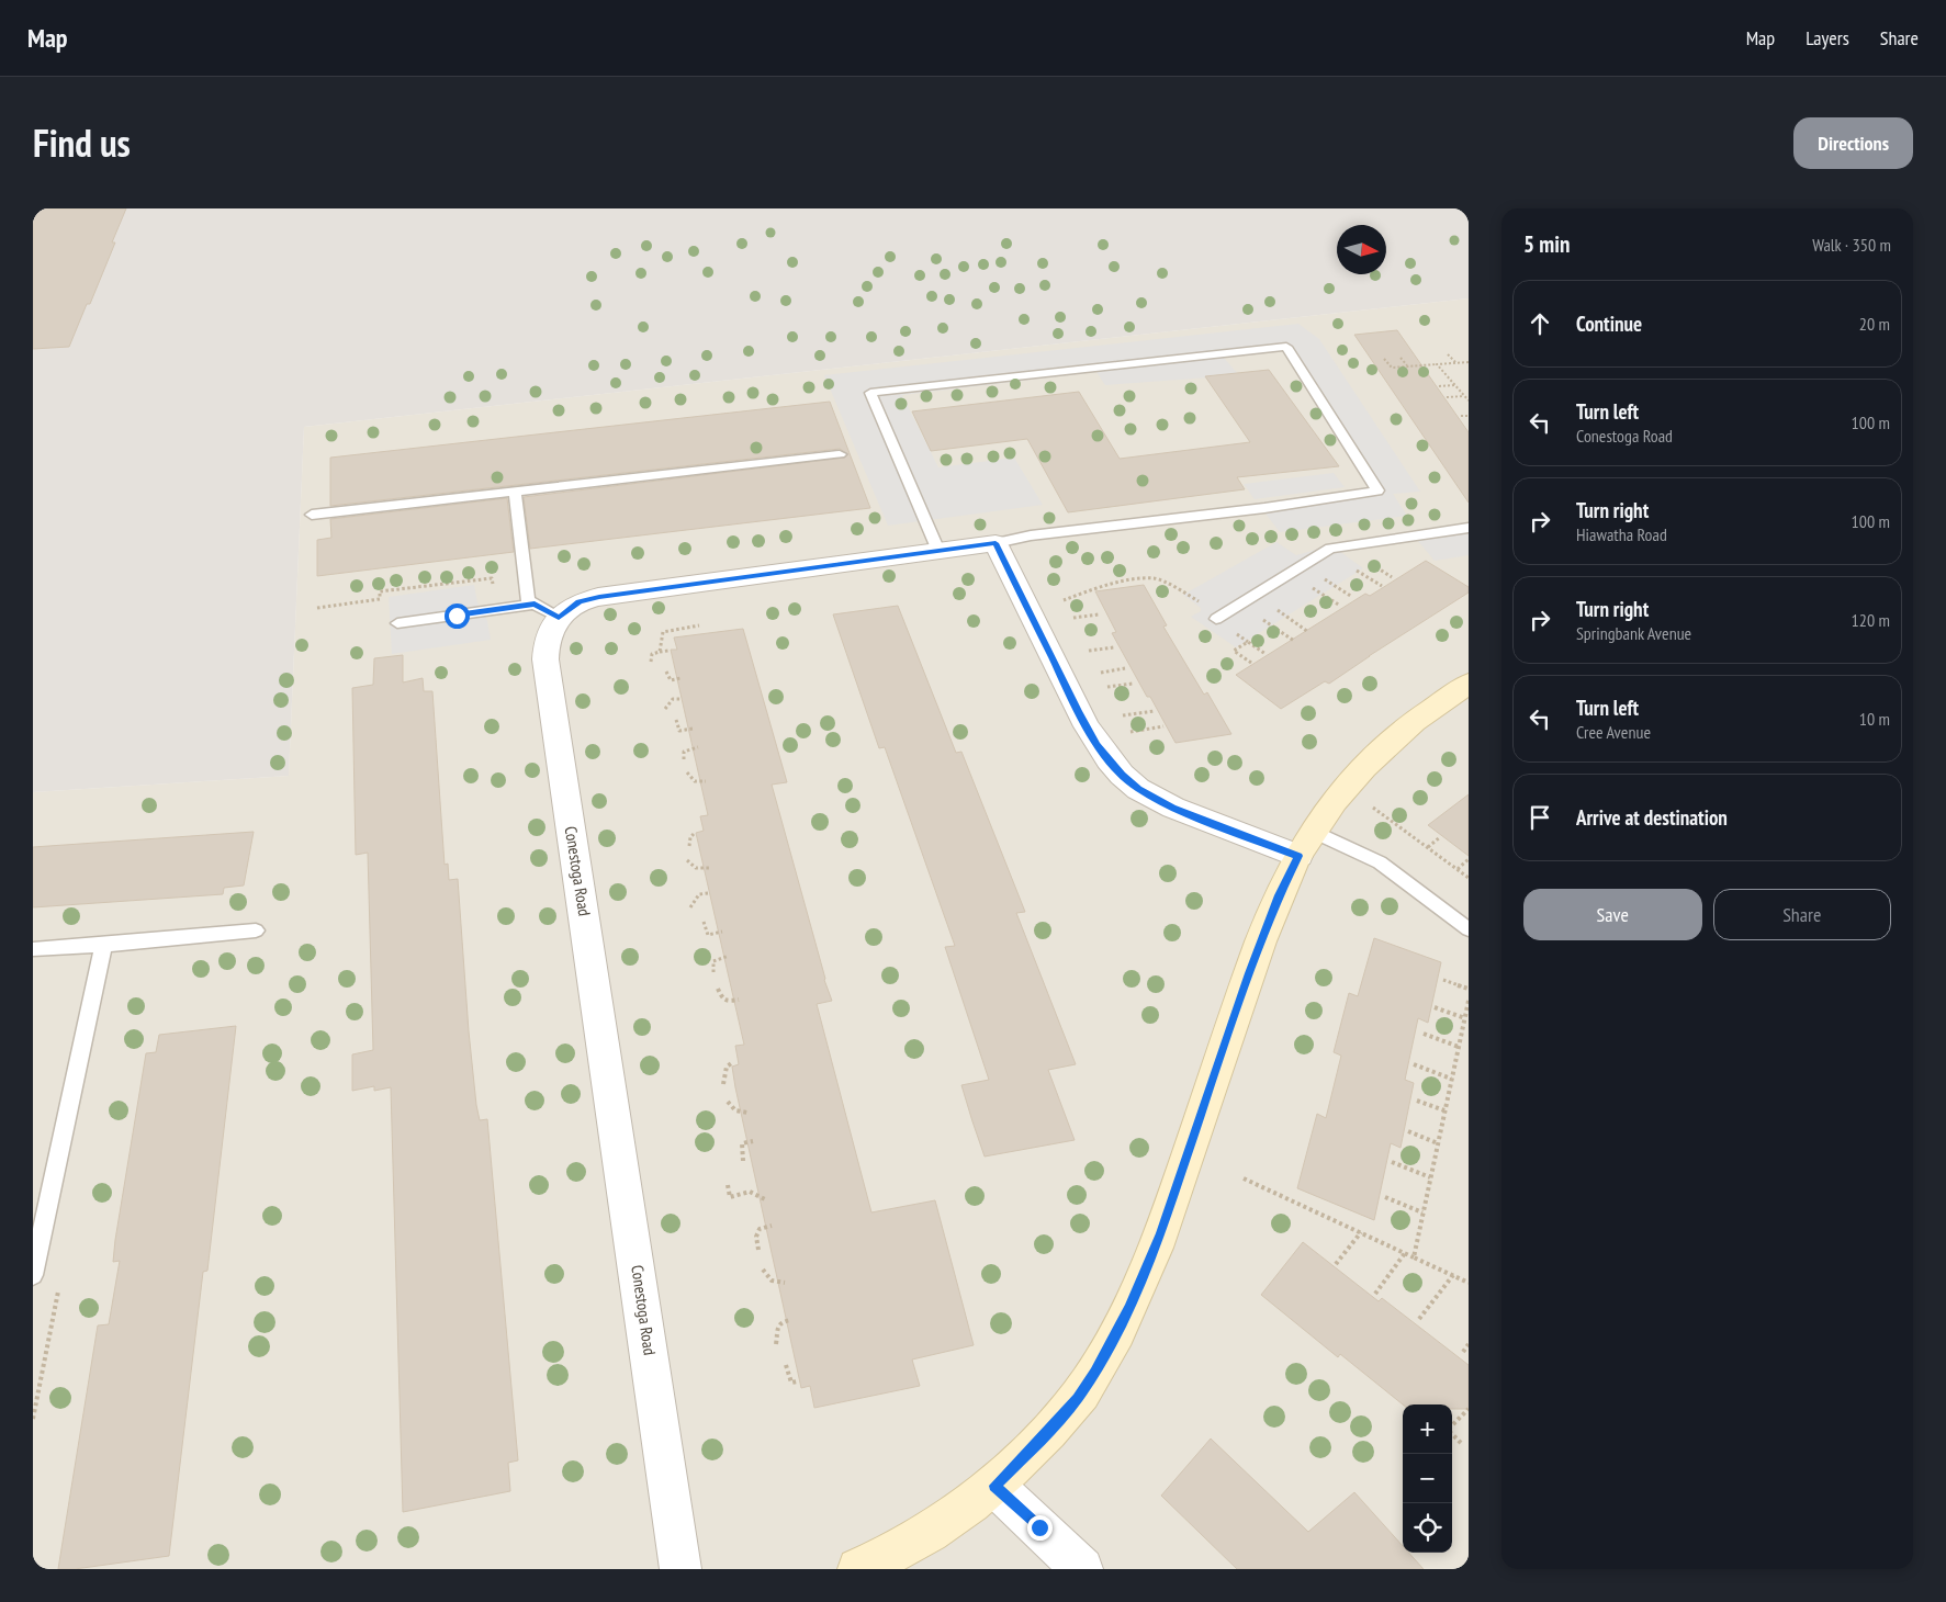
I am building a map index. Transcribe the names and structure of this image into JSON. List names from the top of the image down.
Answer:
{
  "streets": {
    "street": ["Conestoga Road"]
  },
  "north": "right",
  "page": {
    "header": "Map",
    "nav": ["Map", "Layers", "Share"],
    "title": "Find us",
    "buttons": [
      "Directions",
      ["Save", "Share"]
    ],
    "heading": ["5 min", "Walk · 350 m"],
    "list": [
      ["Continue", "20 m"],
      ["Turn left", "Conestoga Road", "100 m"],
      ["Turn right", "Hiawatha Road", "100 m"],
      ["Turn right", "Springbank Avenue", "120 m"],
      ["Turn left", "Cree Avenue", "10 m"],
      "Arrive at destination"
    ],
    "map_buttons": ["+", "−"]
  }
}
